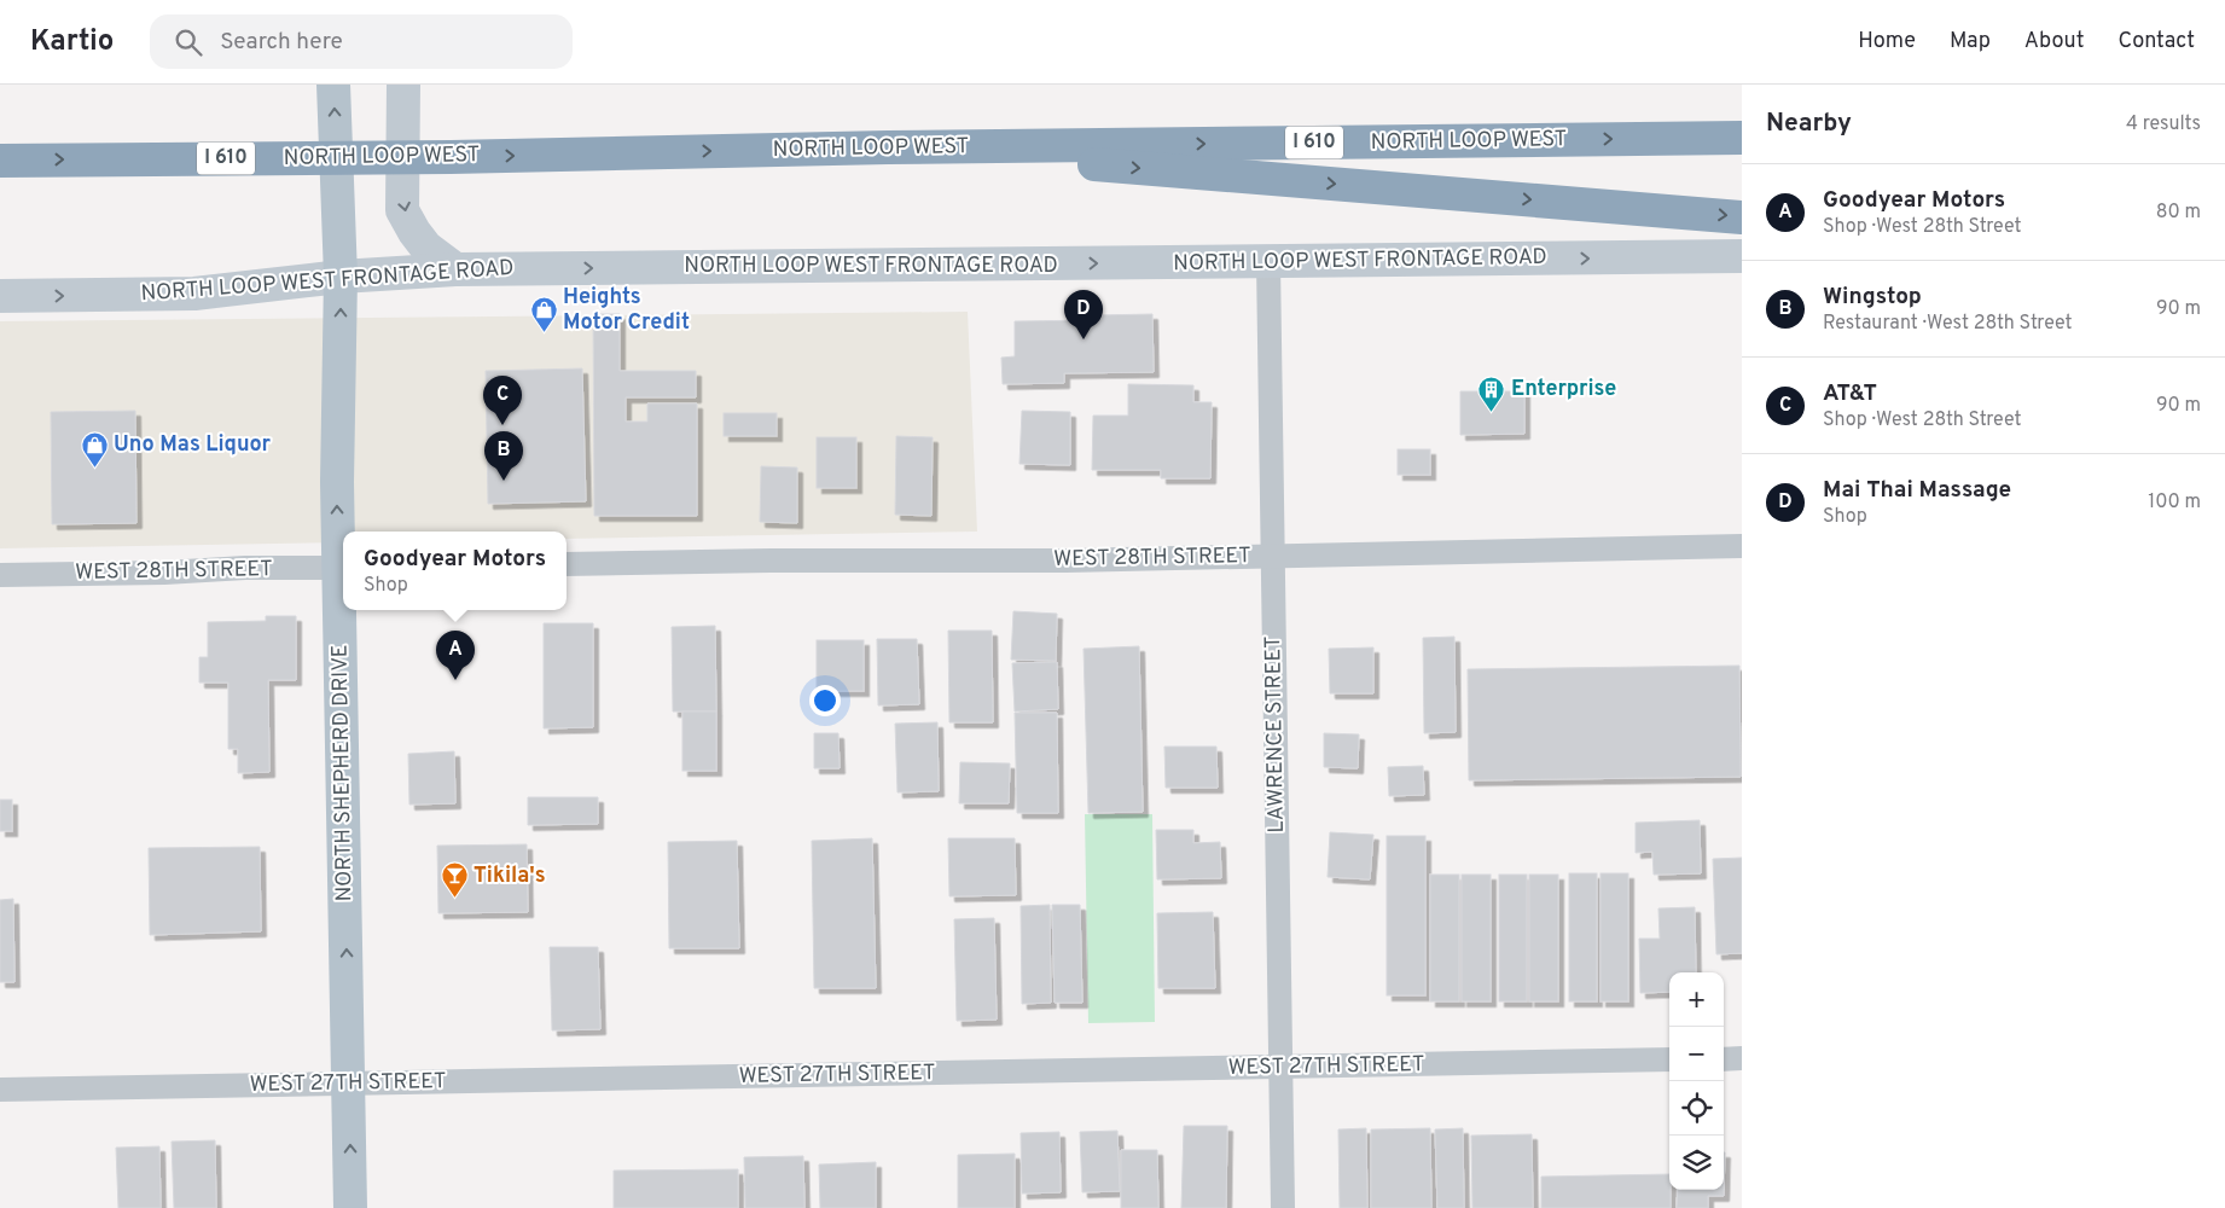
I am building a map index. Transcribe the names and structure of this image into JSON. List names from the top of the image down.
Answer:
{
  "streets": {
    "highway": ["NORTH LOOP WEST", "I 610"],
    "main road": ["NORTH LOOP WEST FRONTAGE ROAD", "NORTH SHEPHERD DRIVE"],
    "street": ["WEST 28TH STREET", "LAWRENCE STREET", "WEST 27TH STREET"]
  },
  "crossings": [
    ["NORTH LOOP WEST FRONTAGE ROAD", "LAWRENCE STREET"],
    ["NORTH LOOP WEST FRONTAGE ROAD", "NORTH SHEPHERD DRIVE"],
    ["WEST 28TH STREET", "LAWRENCE STREET"],
    ["WEST 28TH STREET", "NORTH SHEPHERD DRIVE"],
    ["LAWRENCE STREET", "WEST 27TH STREET"],
    ["NORTH SHEPHERD DRIVE", "WEST 27TH STREET"]
  ],
  "one_way": ["NORTH LOOP WEST FRONTAGE ROAD", "NORTH SHEPHERD DRIVE"],
  "places": {
    "shop": ["Heights Motor Credit", "Uno Mas Liquor"],
    "building": ["Enterprise"],
    "bar": ["Tikila's"]
  },
  "page": {
    "header": "Kartio",
    "search": "Search here",
    "nav": [
      "Home",
      "Map",
      "About",
      "Contact"
    ],
    "heading": ["Nearby", "4 results"],
    "list": [
      {
        "mark": "A",
        "name": "Goodyear Motors",
        "note": "Shop · West 28th Street",
        "value": "80 m"
      },
      {
        "mark": "B",
        "name": "Wingstop",
        "note": "Restaurant · West 28th Street",
        "value": "90 m"
      },
      {
        "mark": "C",
        "name": "AT&T",
        "note": "Shop · West 28th Street",
        "value": "90 m"
      },
      {
        "mark": "D",
        "name": "Mai Thai Massage",
        "note": "Shop",
        "value": "100 m"
      }
    ],
    "pins": [
      "D",
      "C",
      "B",
      "A"
    ],
    "popup": ["Goodyear Motors", "Shop"],
    "map_buttons": ["+", "−"]
  }
}
